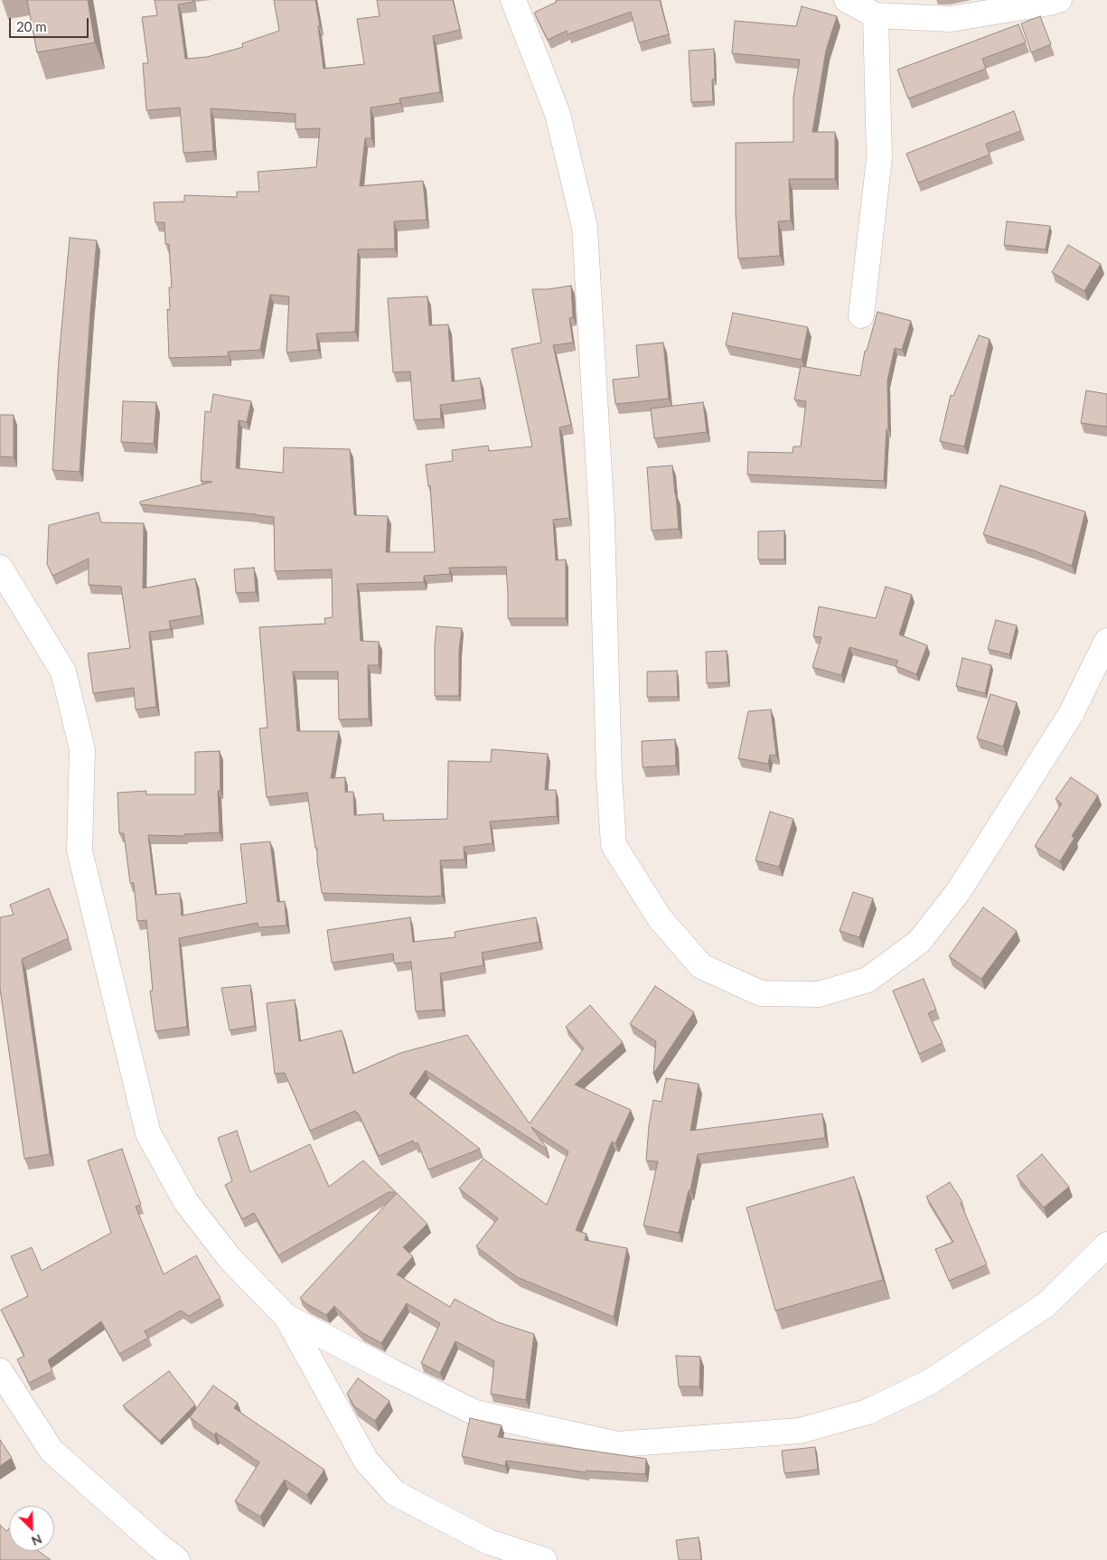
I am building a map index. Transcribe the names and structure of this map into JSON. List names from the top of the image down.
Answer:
{
  "scale_bar": "20 m",
  "north": "bottom right"
}
